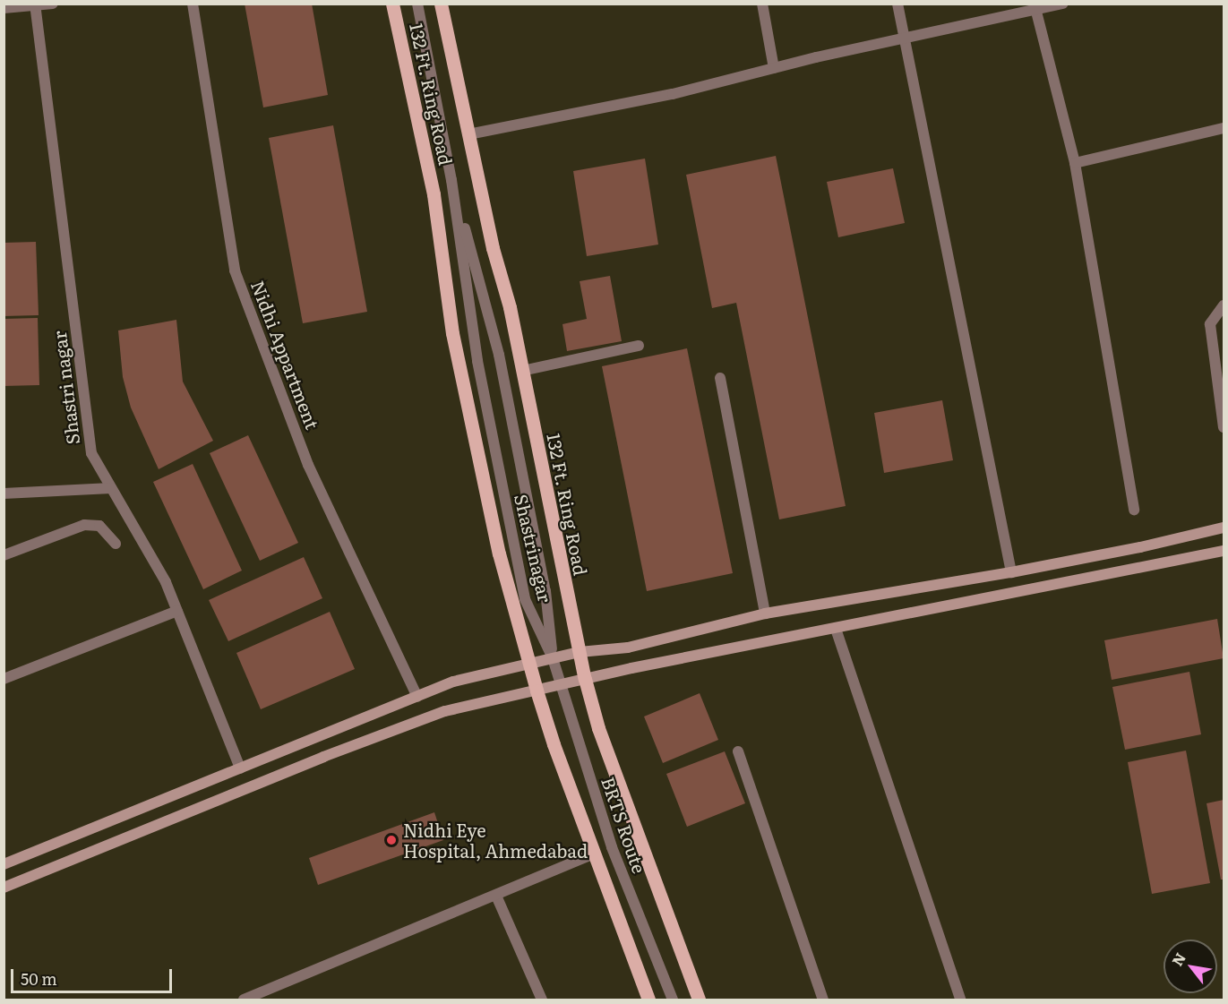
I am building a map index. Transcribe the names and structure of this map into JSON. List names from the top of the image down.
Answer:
{
  "streets": {
    "main road": ["132 Ft. Ring Road"],
    "street": [
      "Nidhi Appartment",
      "Shastri nagar",
      "Shastrinagar",
      "BRTS Route"
    ]
  },
  "crossings": [
    ["Shastrinagar", "BRTS Route"]
  ],
  "places": ["Nidhi Eye Hospital, Ahmedabad"],
  "scale_bar": "50 m",
  "north": "top left"
}
